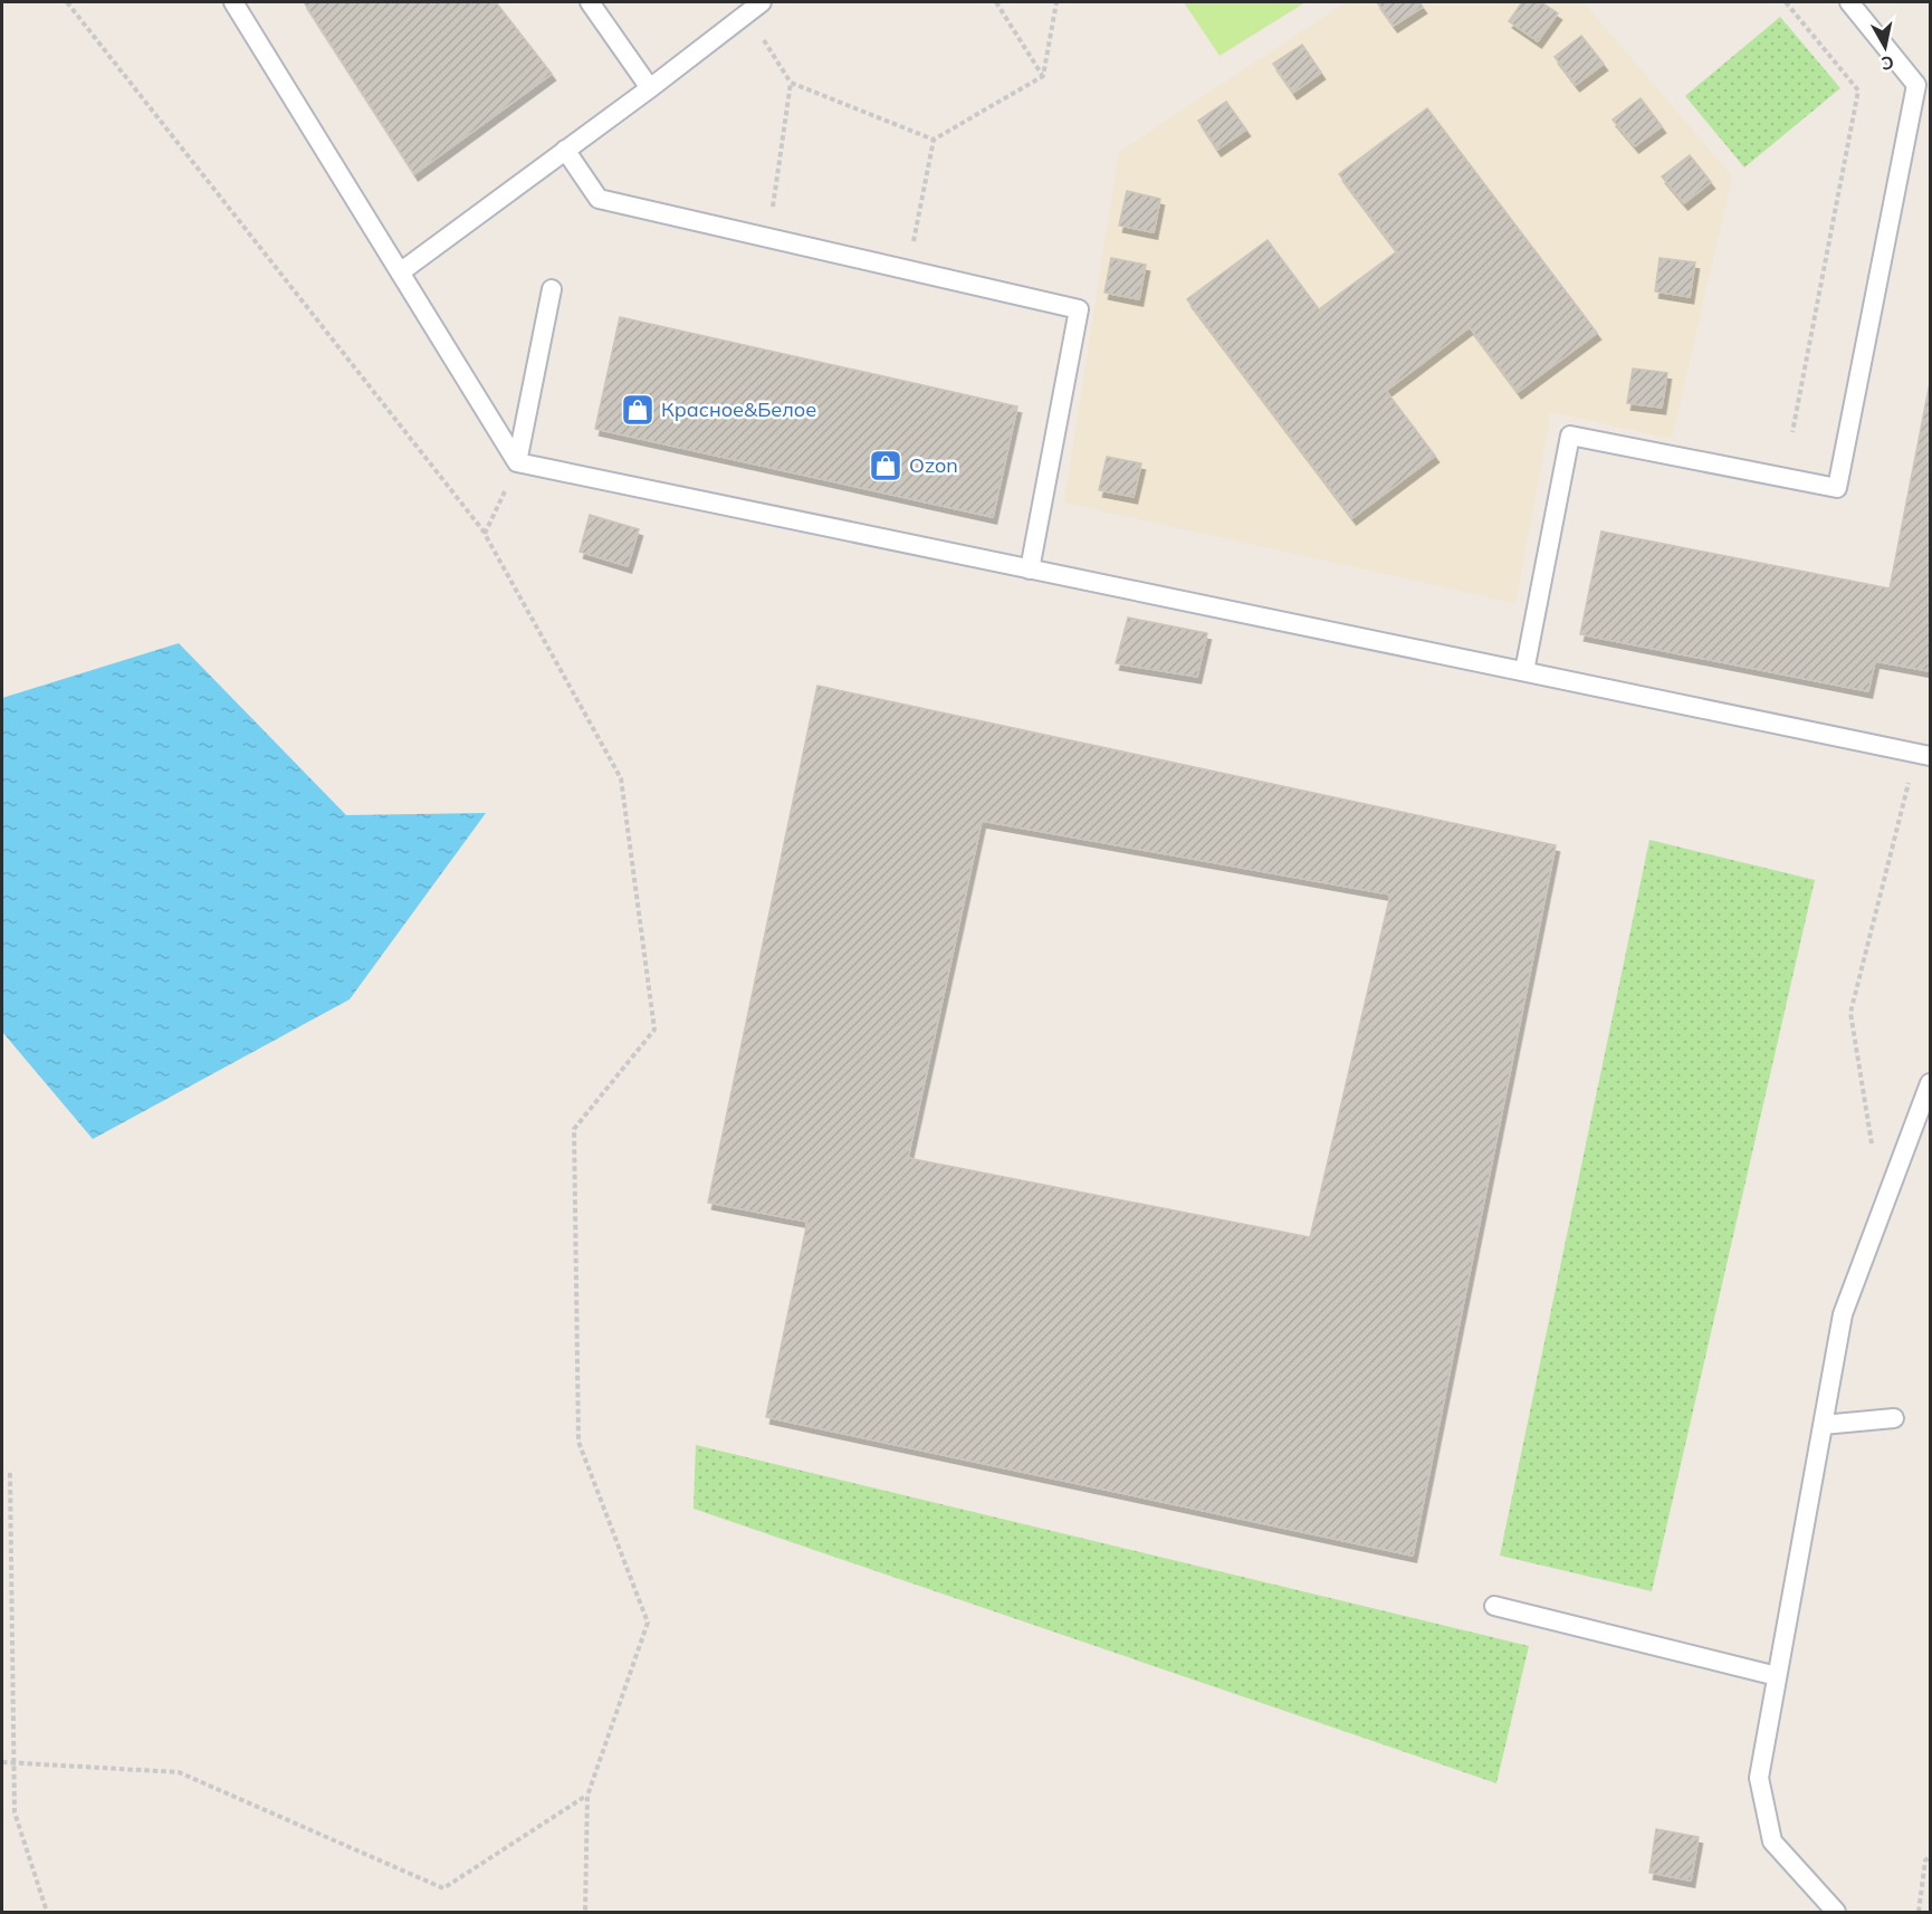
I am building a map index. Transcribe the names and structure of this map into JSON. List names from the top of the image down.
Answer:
{
  "places": {
    "shop": ["Красное&Белое", "Ozon"]
  },
  "north": "bottom"
}
